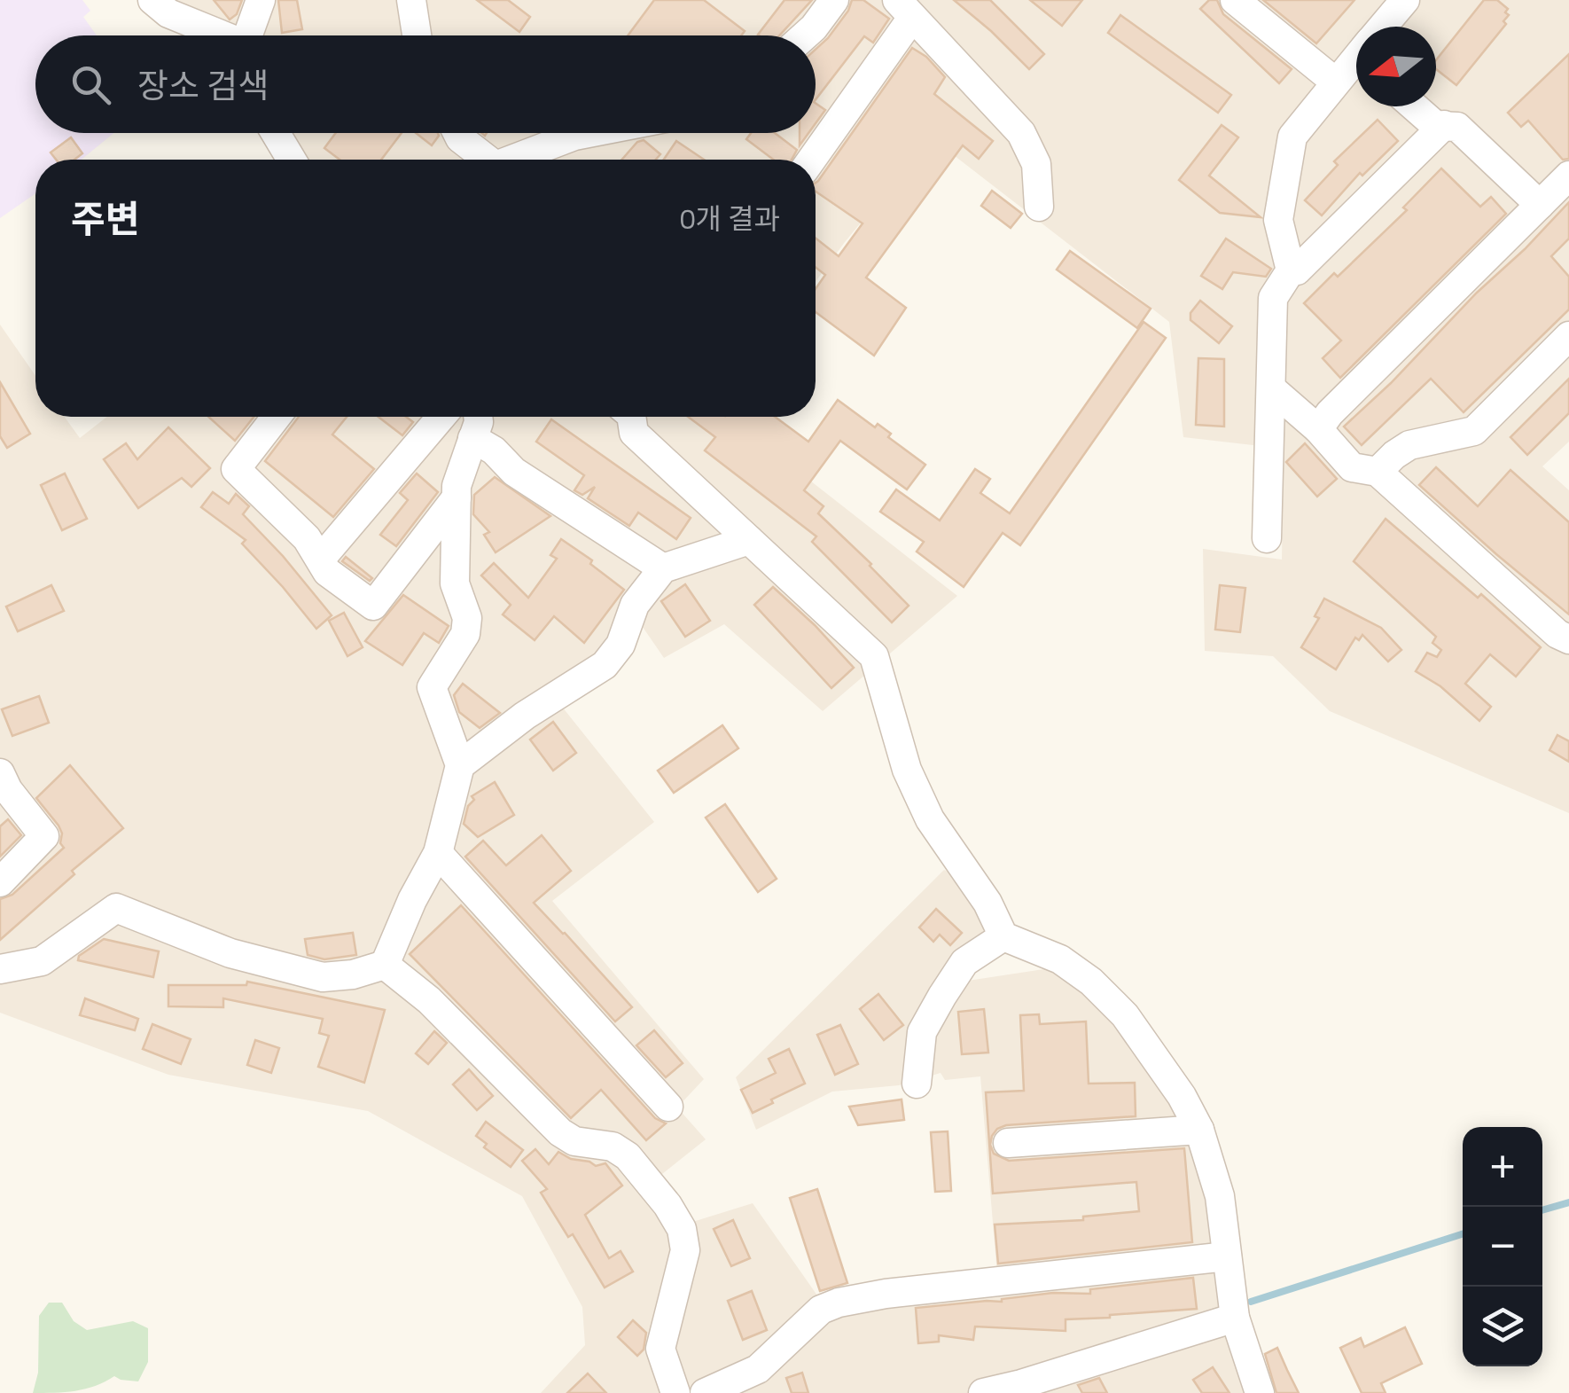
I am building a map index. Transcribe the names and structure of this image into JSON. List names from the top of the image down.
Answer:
{
  "north": "left",
  "page": {
    "search": "장소 검색",
    "heading": ["주변", "0개 결과"],
    "map_buttons": ["+", "−"]
  }
}
